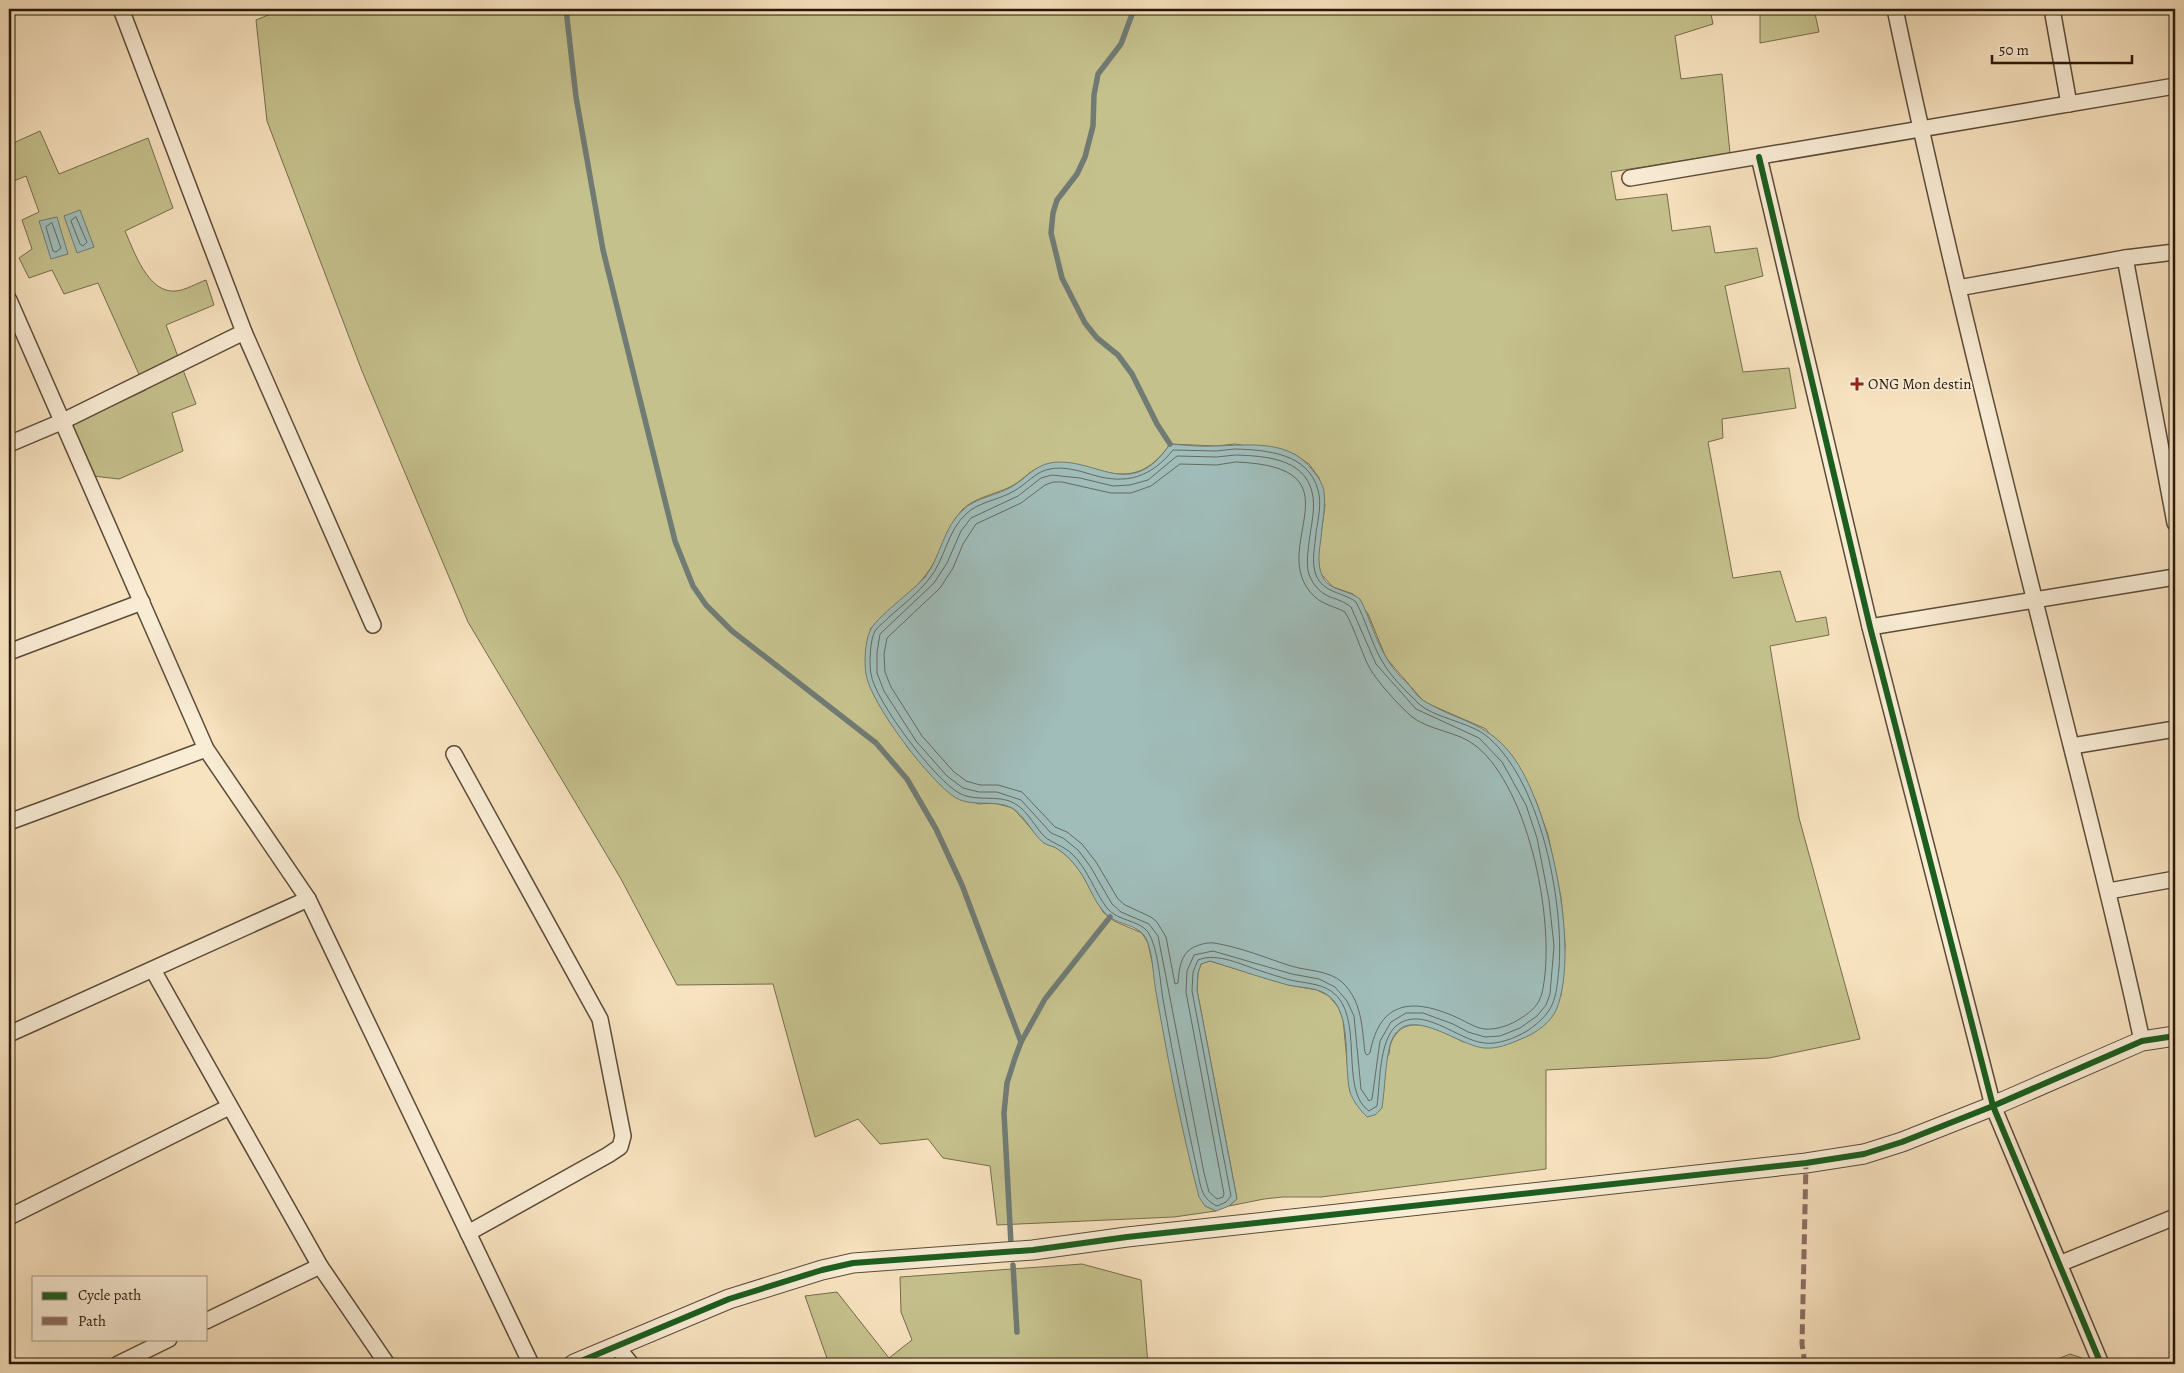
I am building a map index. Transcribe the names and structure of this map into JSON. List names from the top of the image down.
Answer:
{
  "places": {
    "health": ["ONG Mon destin"]
  },
  "legend": ["Cycle path", "Path"],
  "scale_bar": "50 m"
}
